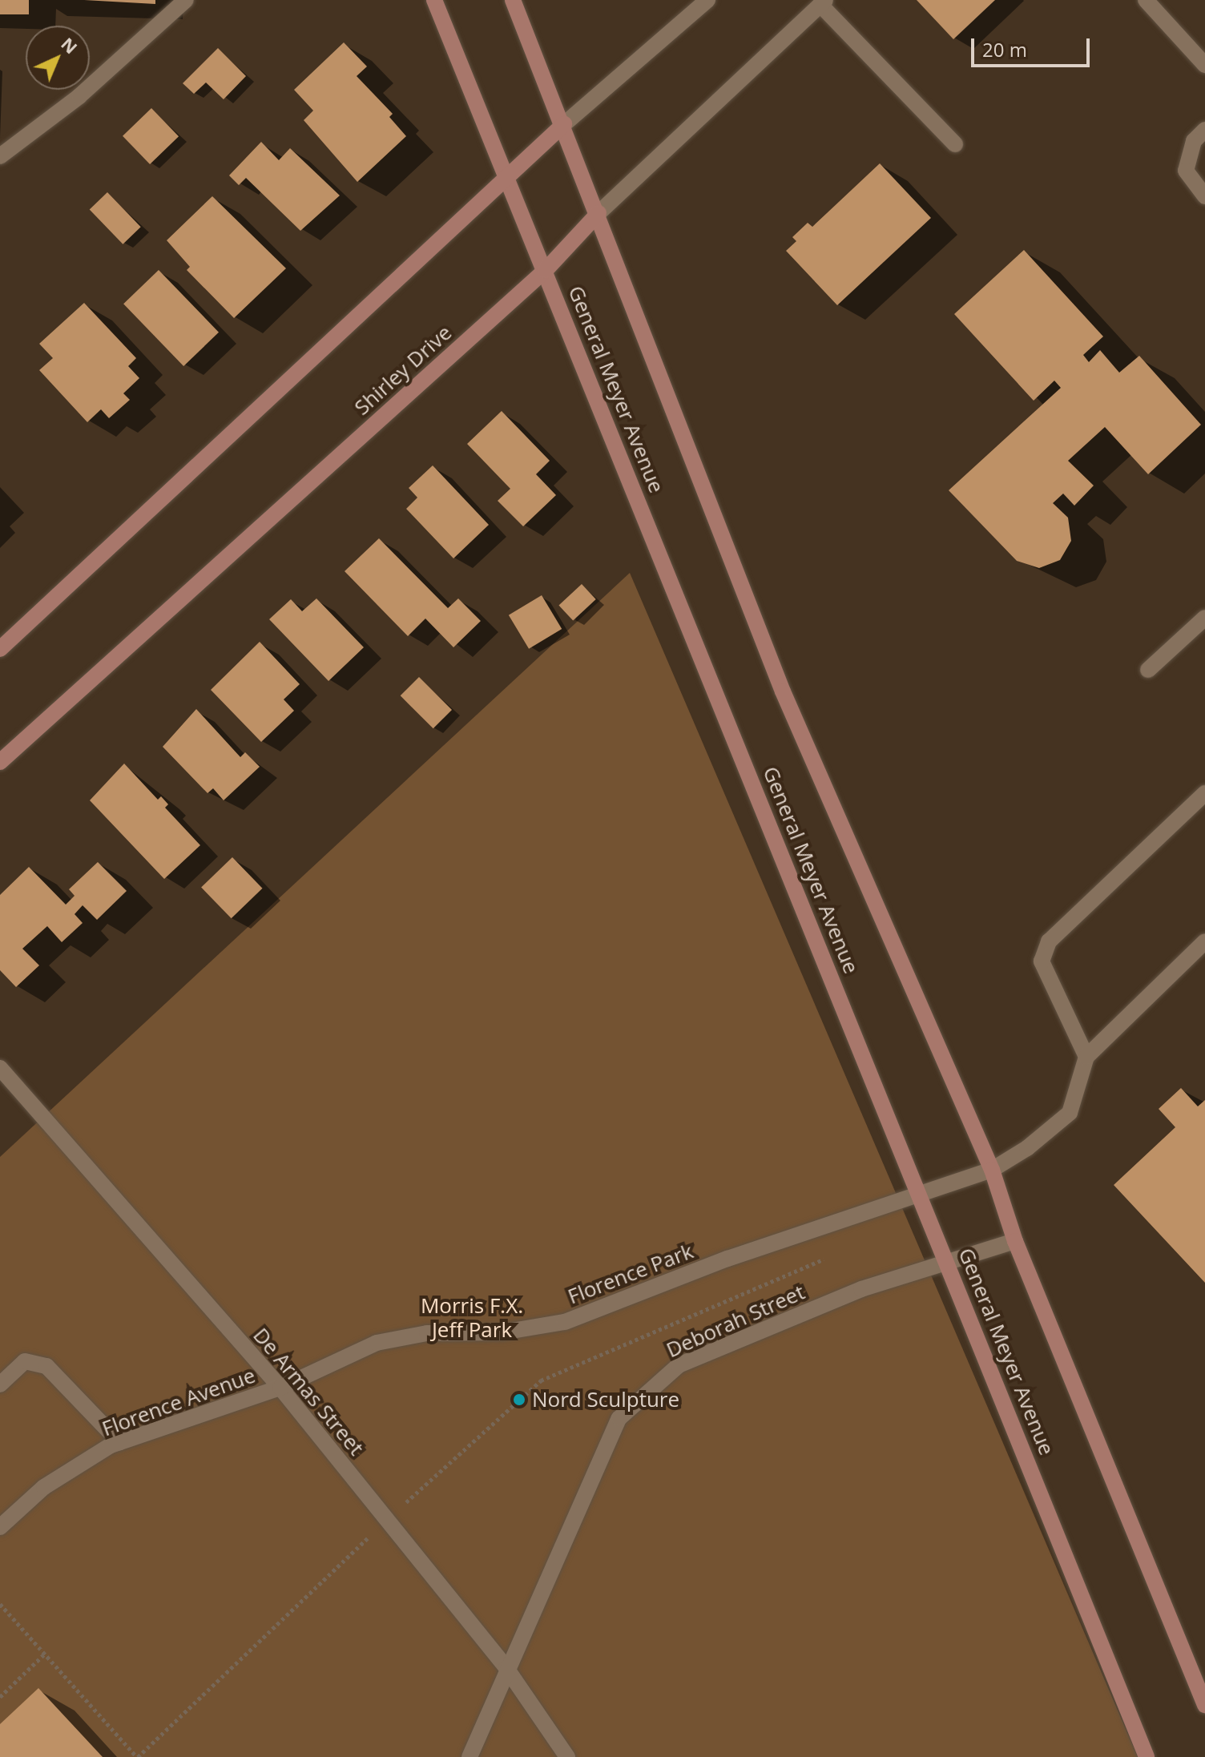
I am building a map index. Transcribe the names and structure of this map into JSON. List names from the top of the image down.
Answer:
{
  "streets": {
    "main road": ["Shirley Drive", "General Meyer Avenue"],
    "street": [
      "Florence Park",
      "Deborah Street",
      "De Armas Street",
      "Florence Avenue"
    ]
  },
  "crossings": [
    ["Shirley Drive", "General Meyer Avenue"],
    ["General Meyer Avenue", "Florence Park"],
    ["General Meyer Avenue", "Deborah Street"],
    ["Florence Park", "De Armas Street"],
    ["Florence Park", "Florence Avenue"],
    ["Deborah Street", "De Armas Street"],
    ["De Armas Street", "Florence Avenue"]
  ],
  "parks": ["Morris F.X. Jeff Park"],
  "places": ["Nord Sculpture"],
  "scale_bar": "20 m",
  "north": "top right"
}
